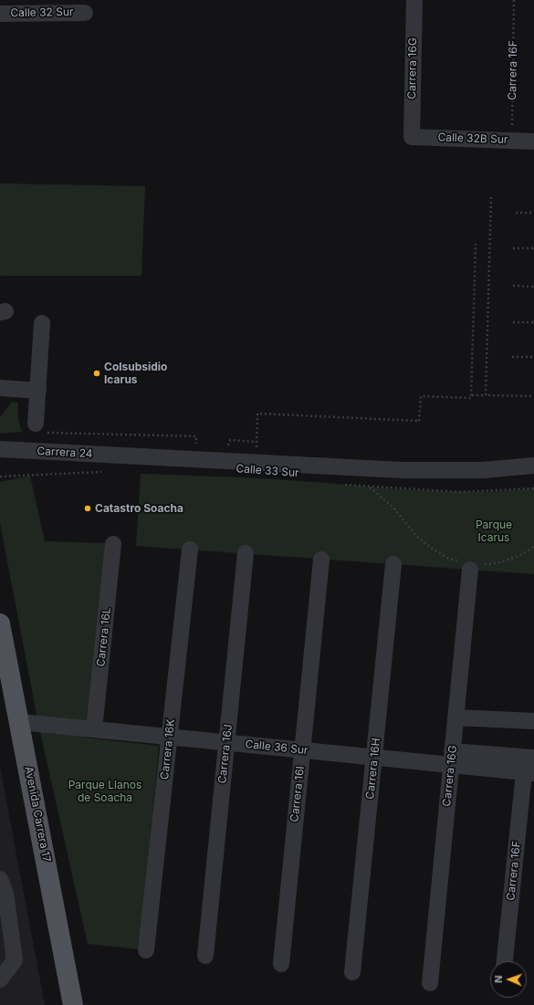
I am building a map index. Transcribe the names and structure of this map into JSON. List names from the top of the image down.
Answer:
{
  "streets": {
    "main road": ["Avenida Carrera 17"],
    "street": [
      "Calle 32 Sur",
      "Carrera 16G",
      "Carrera 16F",
      "Calle 32B Sur",
      "Carrera 24",
      "Carrera 16L",
      "Calle 36 Sur",
      "Carrera 16K",
      "Carrera 16J",
      "Carrera 16H",
      "Carrera 16I"
    ]
  },
  "crossings": [
    ["Carrera 16G", "Calle 32B Sur"],
    ["Carrera 16G", "Calle 36 Sur"],
    ["Carrera 16F", "Calle 32B Sur"],
    ["Carrera 16F", "Calle 36 Sur"],
    ["Carrera 16L", "Calle 36 Sur"],
    ["Calle 36 Sur", "Carrera 16K"],
    ["Calle 36 Sur", "Carrera 16J"],
    ["Calle 36 Sur", "Carrera 16H"],
    ["Calle 36 Sur", "Carrera 16I"],
    ["Calle 36 Sur", "Avenida Carrera 17"]
  ],
  "parks": ["Parque Icarus", "Parque Llanos de Soacha"],
  "places": ["Colsubsidio Icarus", "Catastro Soacha"],
  "north": "left"
}
